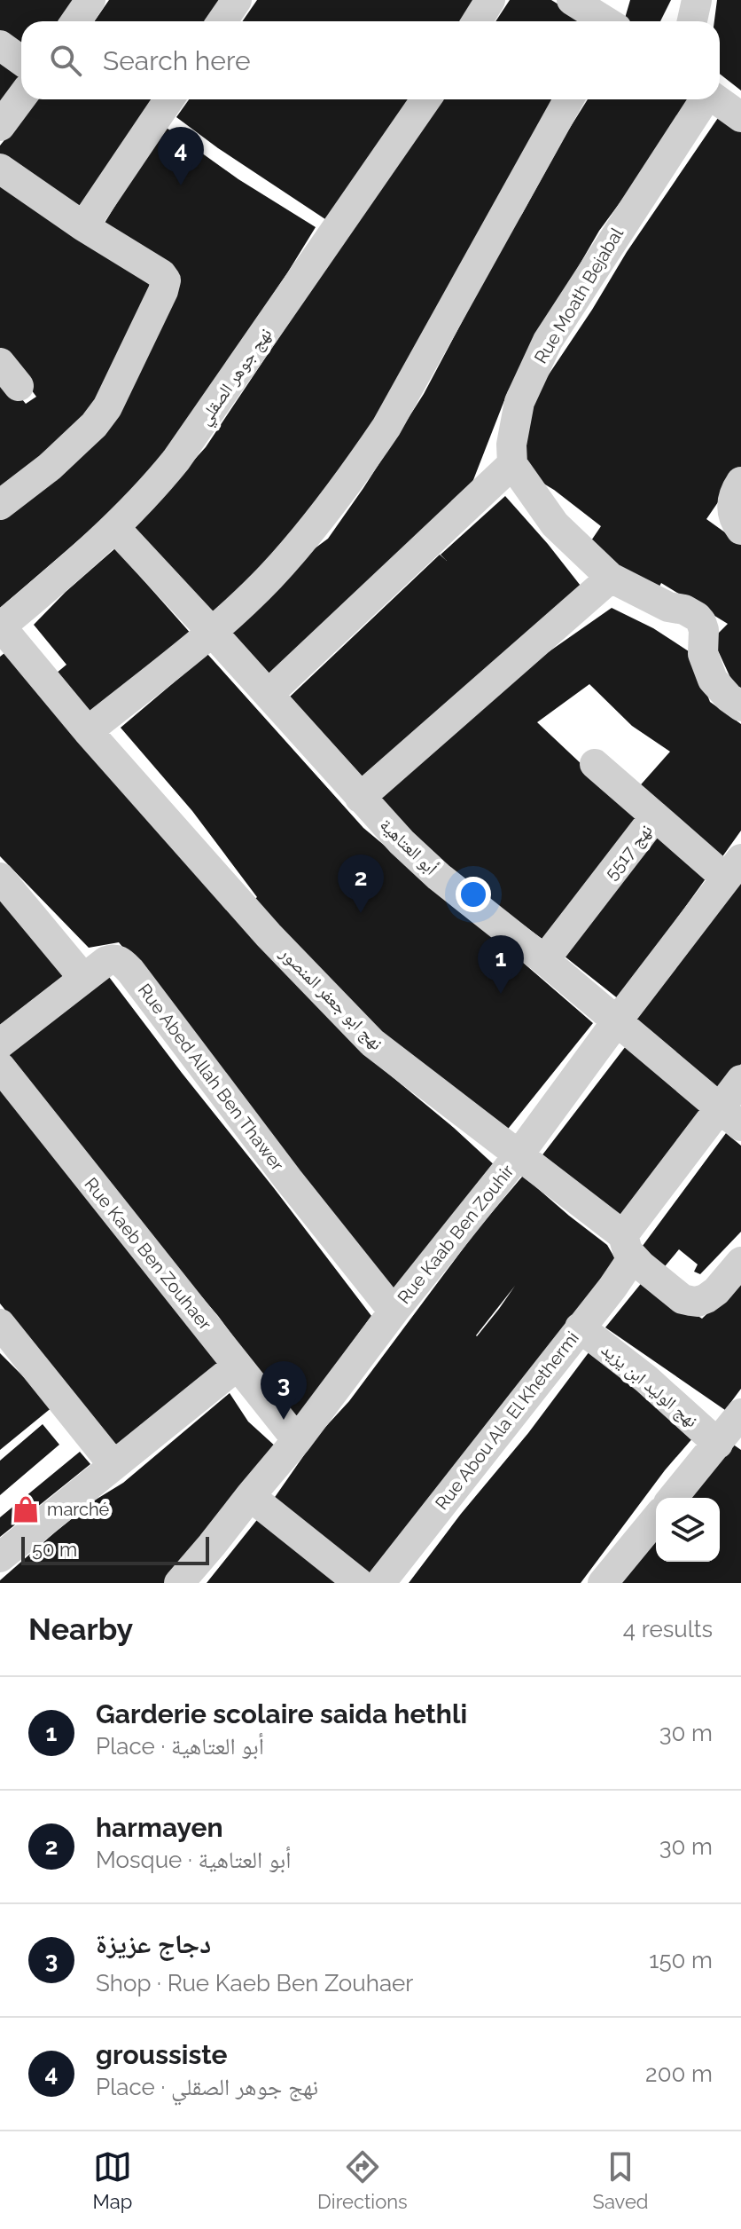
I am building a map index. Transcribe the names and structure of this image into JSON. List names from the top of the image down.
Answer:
{
  "streets": {
    "street": [
      "Rue Moath Bejabal",
      "نهج جوهر الصقلي",
      "أبو العتاهية",
      "نهج 5517",
      "نهج ابو جعفر المنصور",
      "Rue Abed Allah Ben Thawer",
      "Rue Kaab Ben Zouhir",
      "Rue Kaeb Ben Zouhaer",
      "نهج الوليد ابن يزيد",
      "Rue Abou Ala El Khethermi"
    ]
  },
  "crossings": [
    ["نهج جوهر الصقلي", "أبو العتاهية"],
    ["نهج جوهر الصقلي", "نهج ابو جعفر المنصور"],
    ["أبو العتاهية", "نهج 5517"],
    ["أبو العتاهية", "Rue Kaab Ben Zouhir"],
    ["أبو العتاهية", "Rue Abou Ala El Khethermi"],
    ["نهج 5517", "Rue Kaab Ben Zouhir"],
    ["نهج ابو جعفر المنصور", "Rue Kaab Ben Zouhir"],
    ["نهج ابو جعفر المنصور", "Rue Abou Ala El Khethermi"],
    ["Rue Abed Allah Ben Thawer", "Rue Kaab Ben Zouhir"],
    ["Rue Kaab Ben Zouhir", "Rue Kaeb Ben Zouhaer"],
    ["نهج الوليد ابن يزيد", "Rue Abou Ala El Khethermi"]
  ],
  "places": {
    "shop": ["marché"]
  },
  "scale_bar": "50 m",
  "page": {
    "search": "Search here",
    "pins": [
      "4",
      "2",
      "1",
      "3"
    ],
    "scale": "50 m",
    "heading": ["Nearby", "4 results"],
    "list": [
      {
        "mark": "1",
        "name": "Garderie scolaire saida hethli",
        "note": "Place · أبو العتاهية",
        "value": "30 m"
      },
      {
        "mark": "2",
        "name": "harmayen",
        "note": "Mosque · أبو العتاهية",
        "value": "30 m"
      },
      {
        "mark": "3",
        "name": "دجاج عزيزة",
        "note": "Shop · Rue Kaeb Ben Zouhaer",
        "value": "150 m"
      },
      {
        "mark": "4",
        "name": "groussiste",
        "note": "Place · نهج جوهر الصقلي",
        "value": "200 m"
      }
    ],
    "nav": ["Map", "Directions", "Saved"]
  }
}
